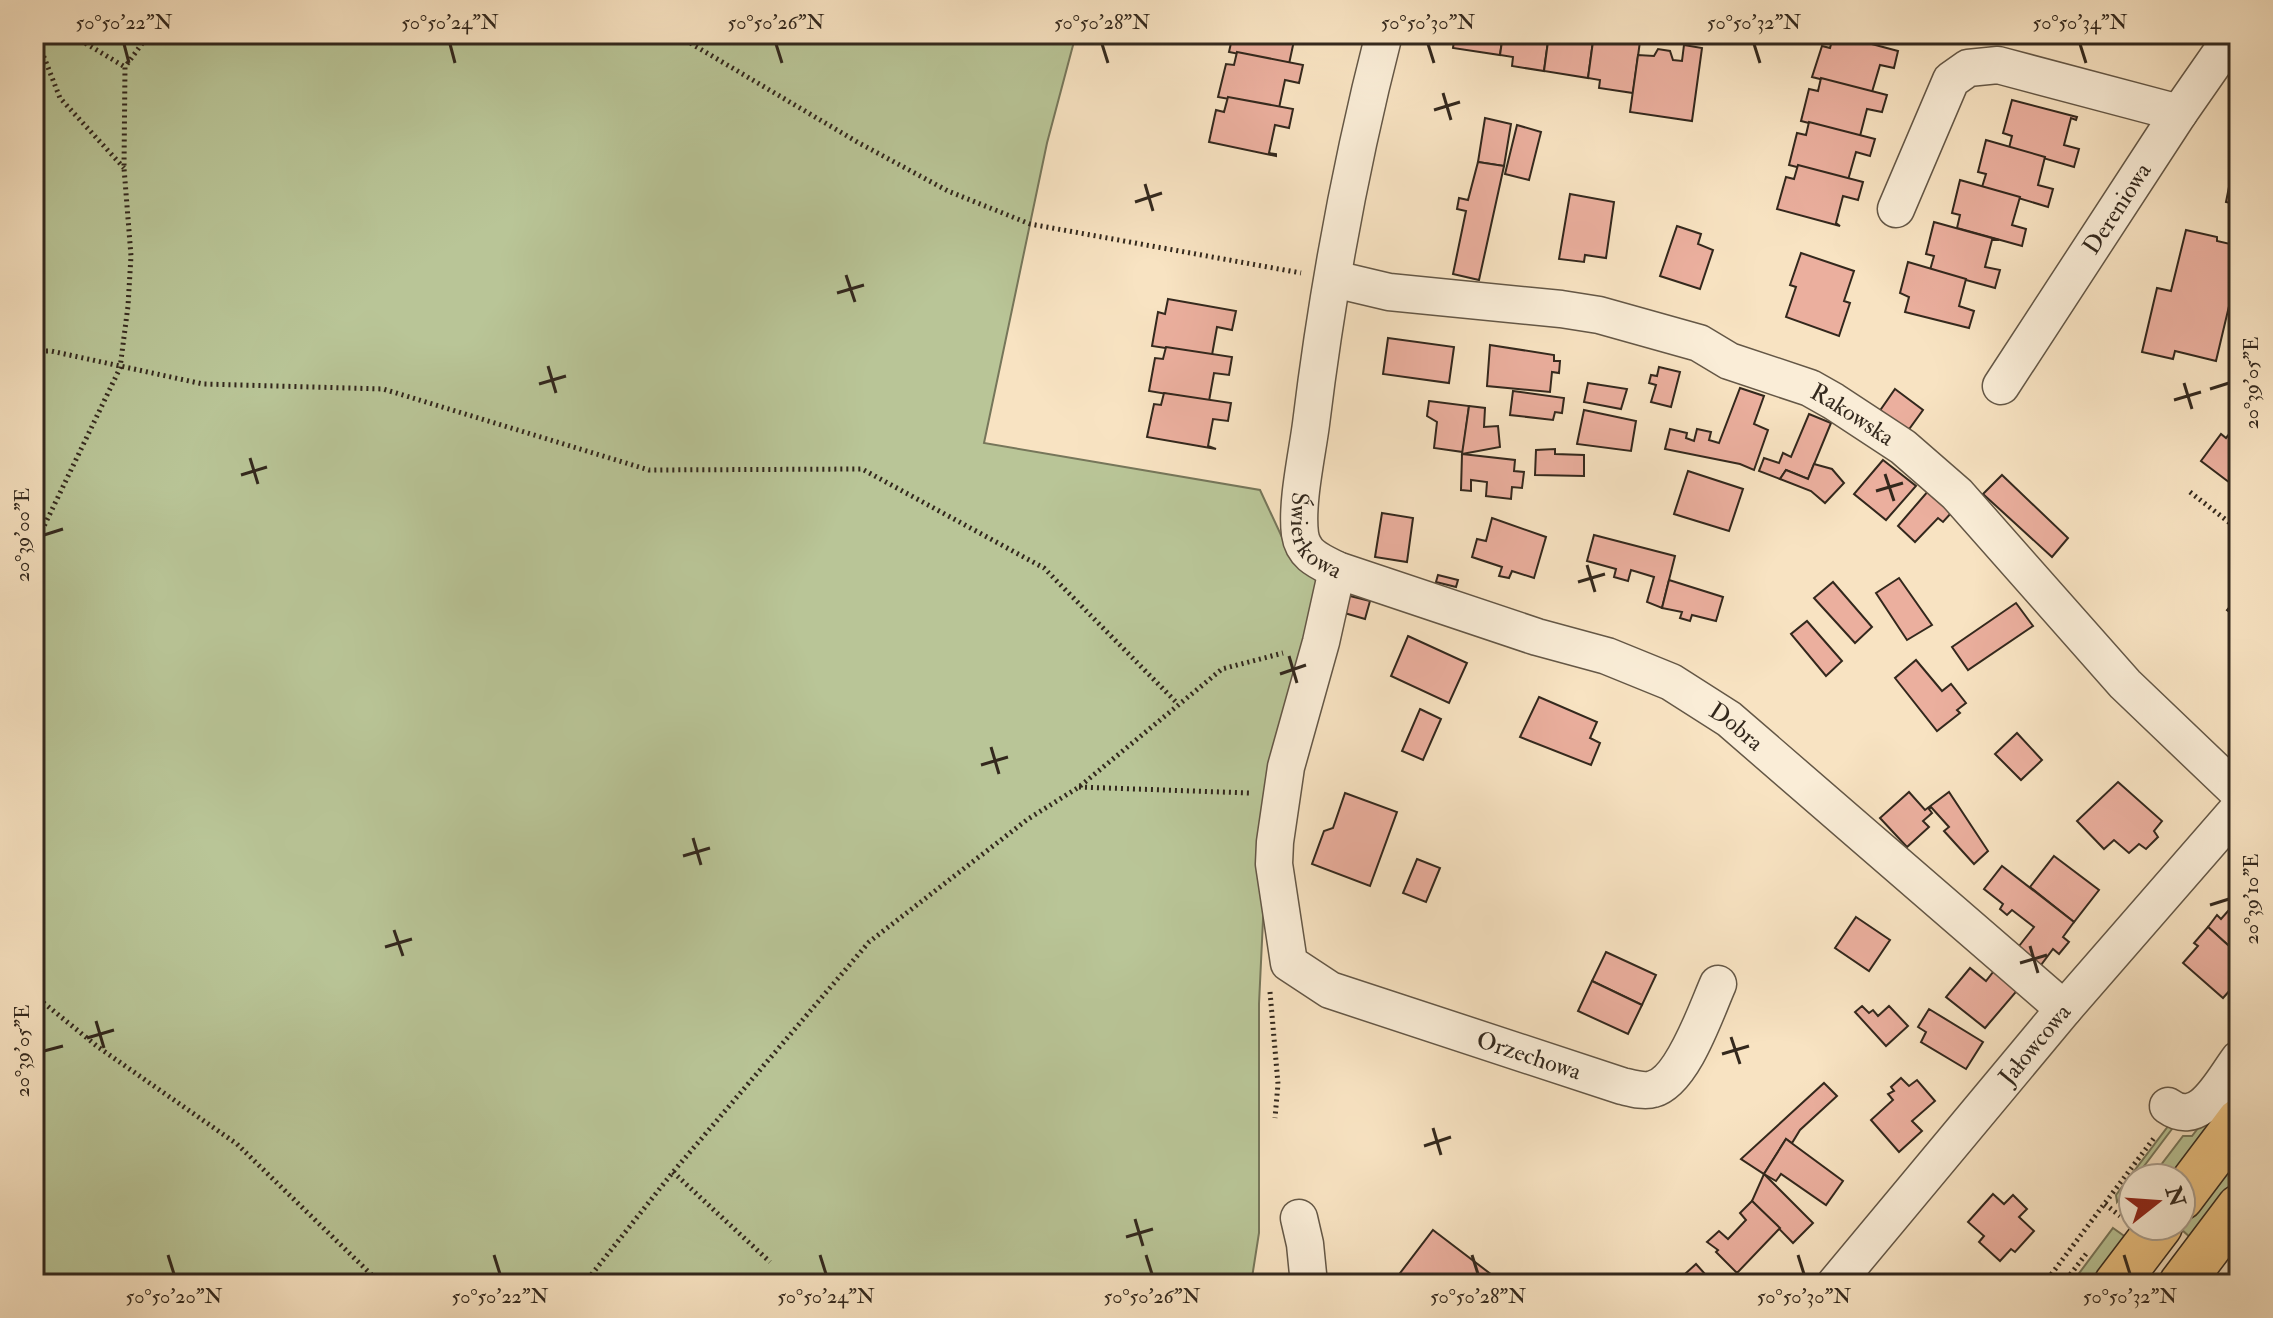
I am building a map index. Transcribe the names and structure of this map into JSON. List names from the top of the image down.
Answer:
{
  "streets": {
    "street": [
      "Dereniowa",
      "Rakowska",
      "Świerkowa",
      "Dobra",
      "Jałowcowa",
      "Orzechowa"
    ]
  },
  "crossings": [
    ["Rakowska", "Świerkowa"],
    ["Świerkowa", "Dobra"],
    ["Świerkowa", "Orzechowa"],
    ["Dobra", "Jałowcowa"]
  ],
  "north": "right",
  "coordinates": [
    "50°50'22\"N",
    "50°50'24\"N",
    "50°50'26\"N",
    "50°50'28\"N",
    "50°50'30\"N",
    "50°50'32\"N",
    "50°50'34\"N",
    "20°39'05\"E",
    "20°39'00\"E",
    "20°39'10\"E",
    "50°50'20\"N"
  ]
}
